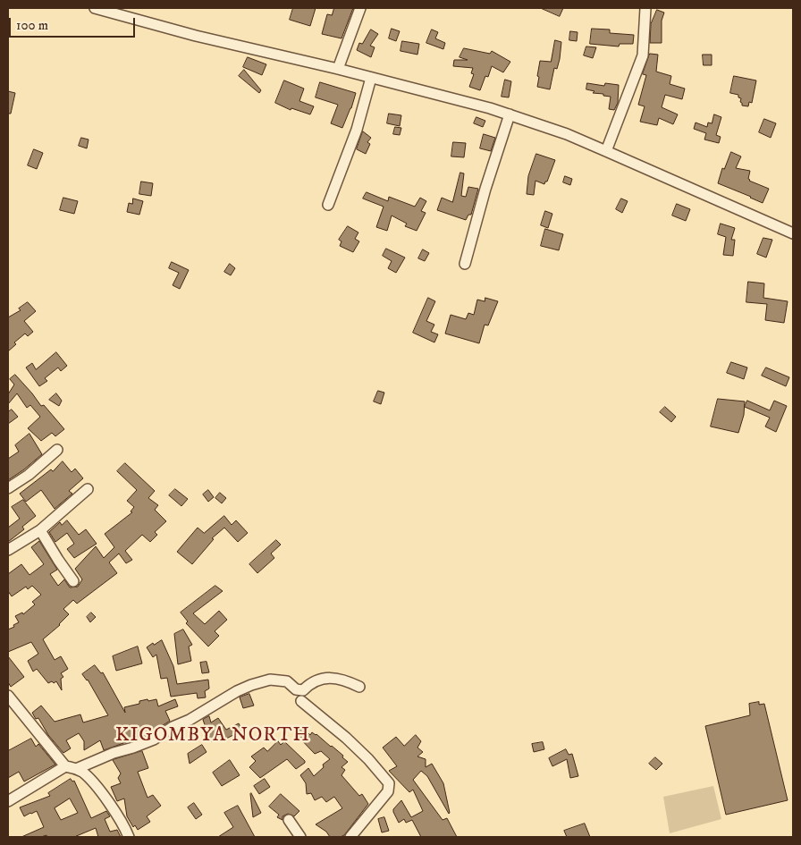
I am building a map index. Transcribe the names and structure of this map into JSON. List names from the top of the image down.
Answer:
{
  "districts": ["KIGOMBYA NORTH"],
  "scale_bar": "100 m"
}
